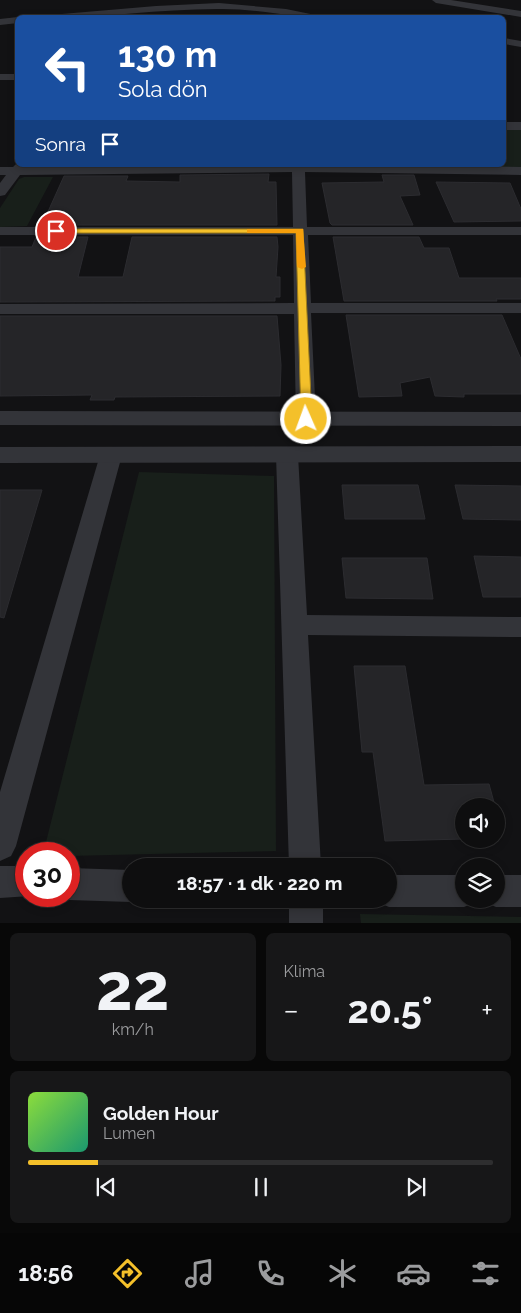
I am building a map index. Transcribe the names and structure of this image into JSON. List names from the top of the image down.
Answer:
{
  "page": {
    "turn": ["130 m", "Sola dön"],
    "then": "Sonra",
    "limit": "30",
    "trip": "18:57 · 1 dk · 220 m",
    "tile": [
      ["22", "km/h"],
      "Klima"
    ],
    "heat": ["−", "20.5°", "+"],
    "song": ["Golden Hour", "Lumen"],
    "tabs": "18:56"
  }
}
